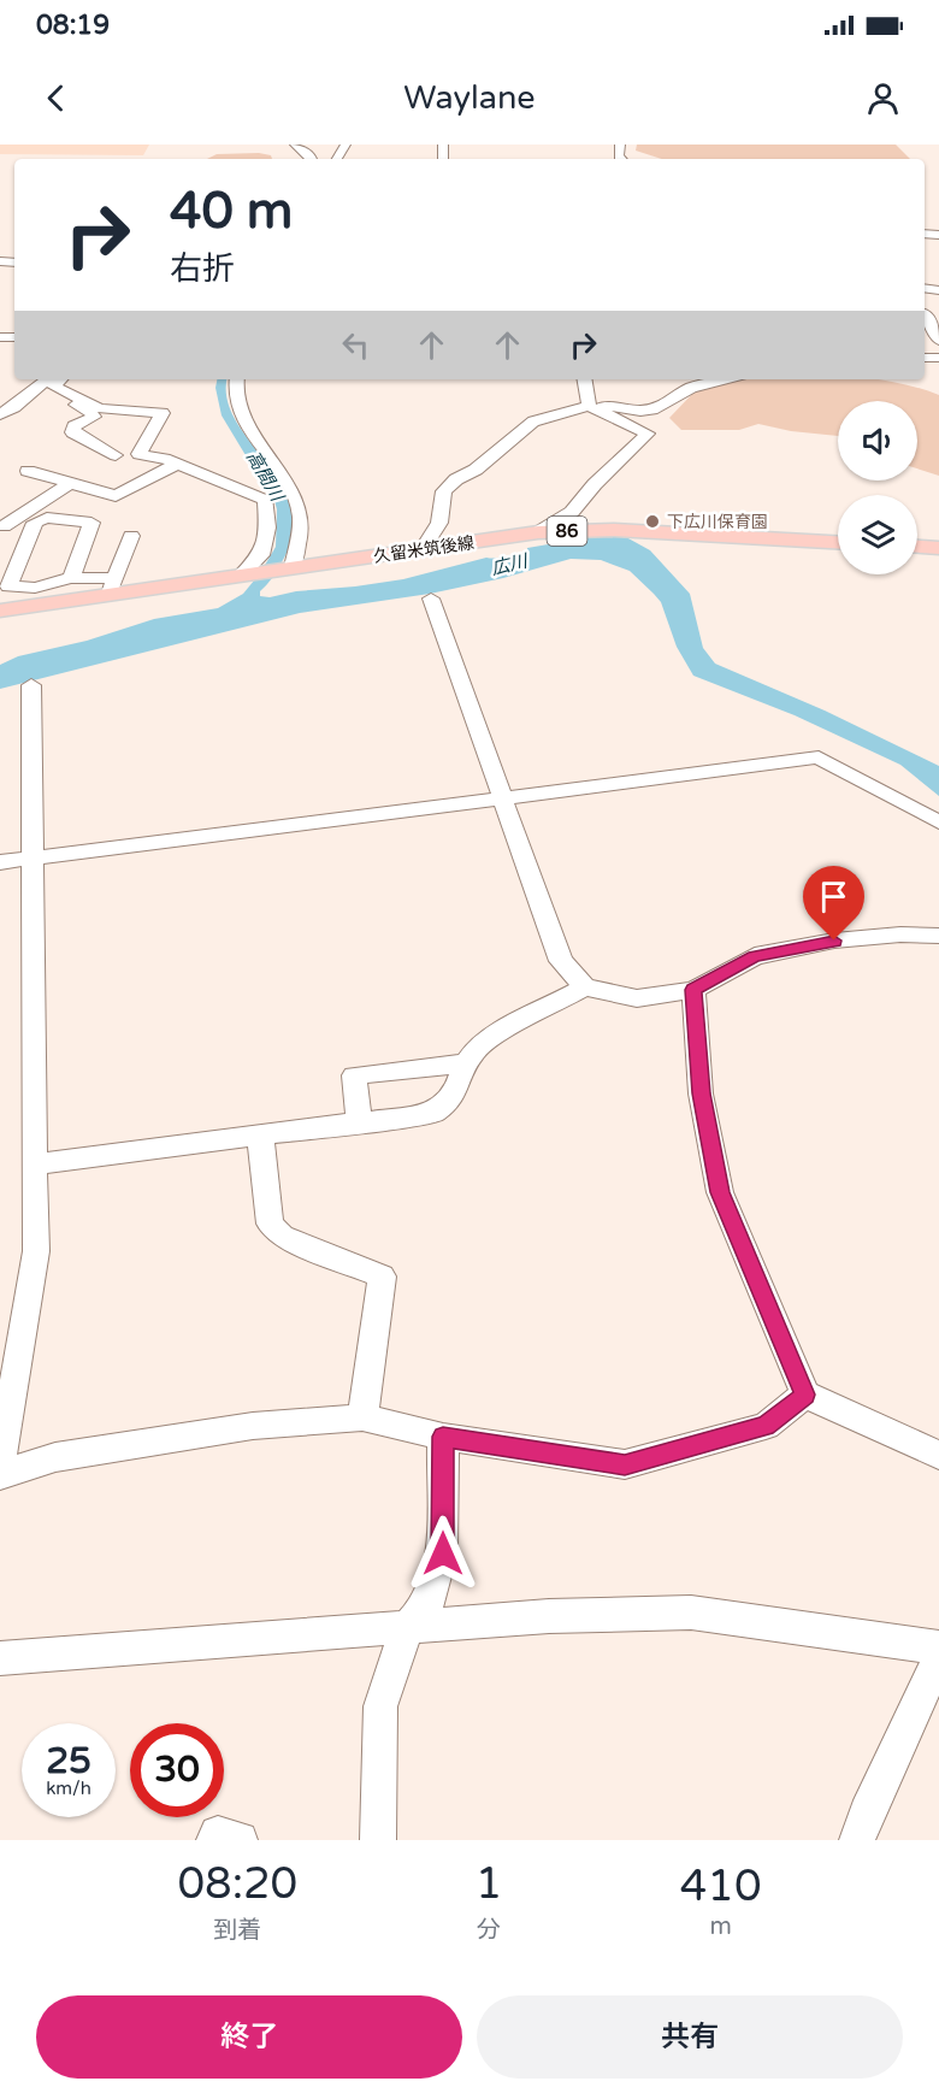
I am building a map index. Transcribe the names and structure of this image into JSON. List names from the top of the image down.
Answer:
{
  "streets": {
    "main road": ["86", "久留米筑後線"]
  },
  "water": ["高間川", "広川"],
  "places": ["下広川保育園"],
  "page": {
    "status": "08:19",
    "header": "Waylane",
    "turn": ["40 m", "右折"],
    "speed": "25 km/h",
    "limit": "30",
    "eta": [
      "08:20",
      "到着",
      "1",
      "分",
      "410",
      "m"
    ],
    "buttons": ["終了", "共有"]
  }
}
